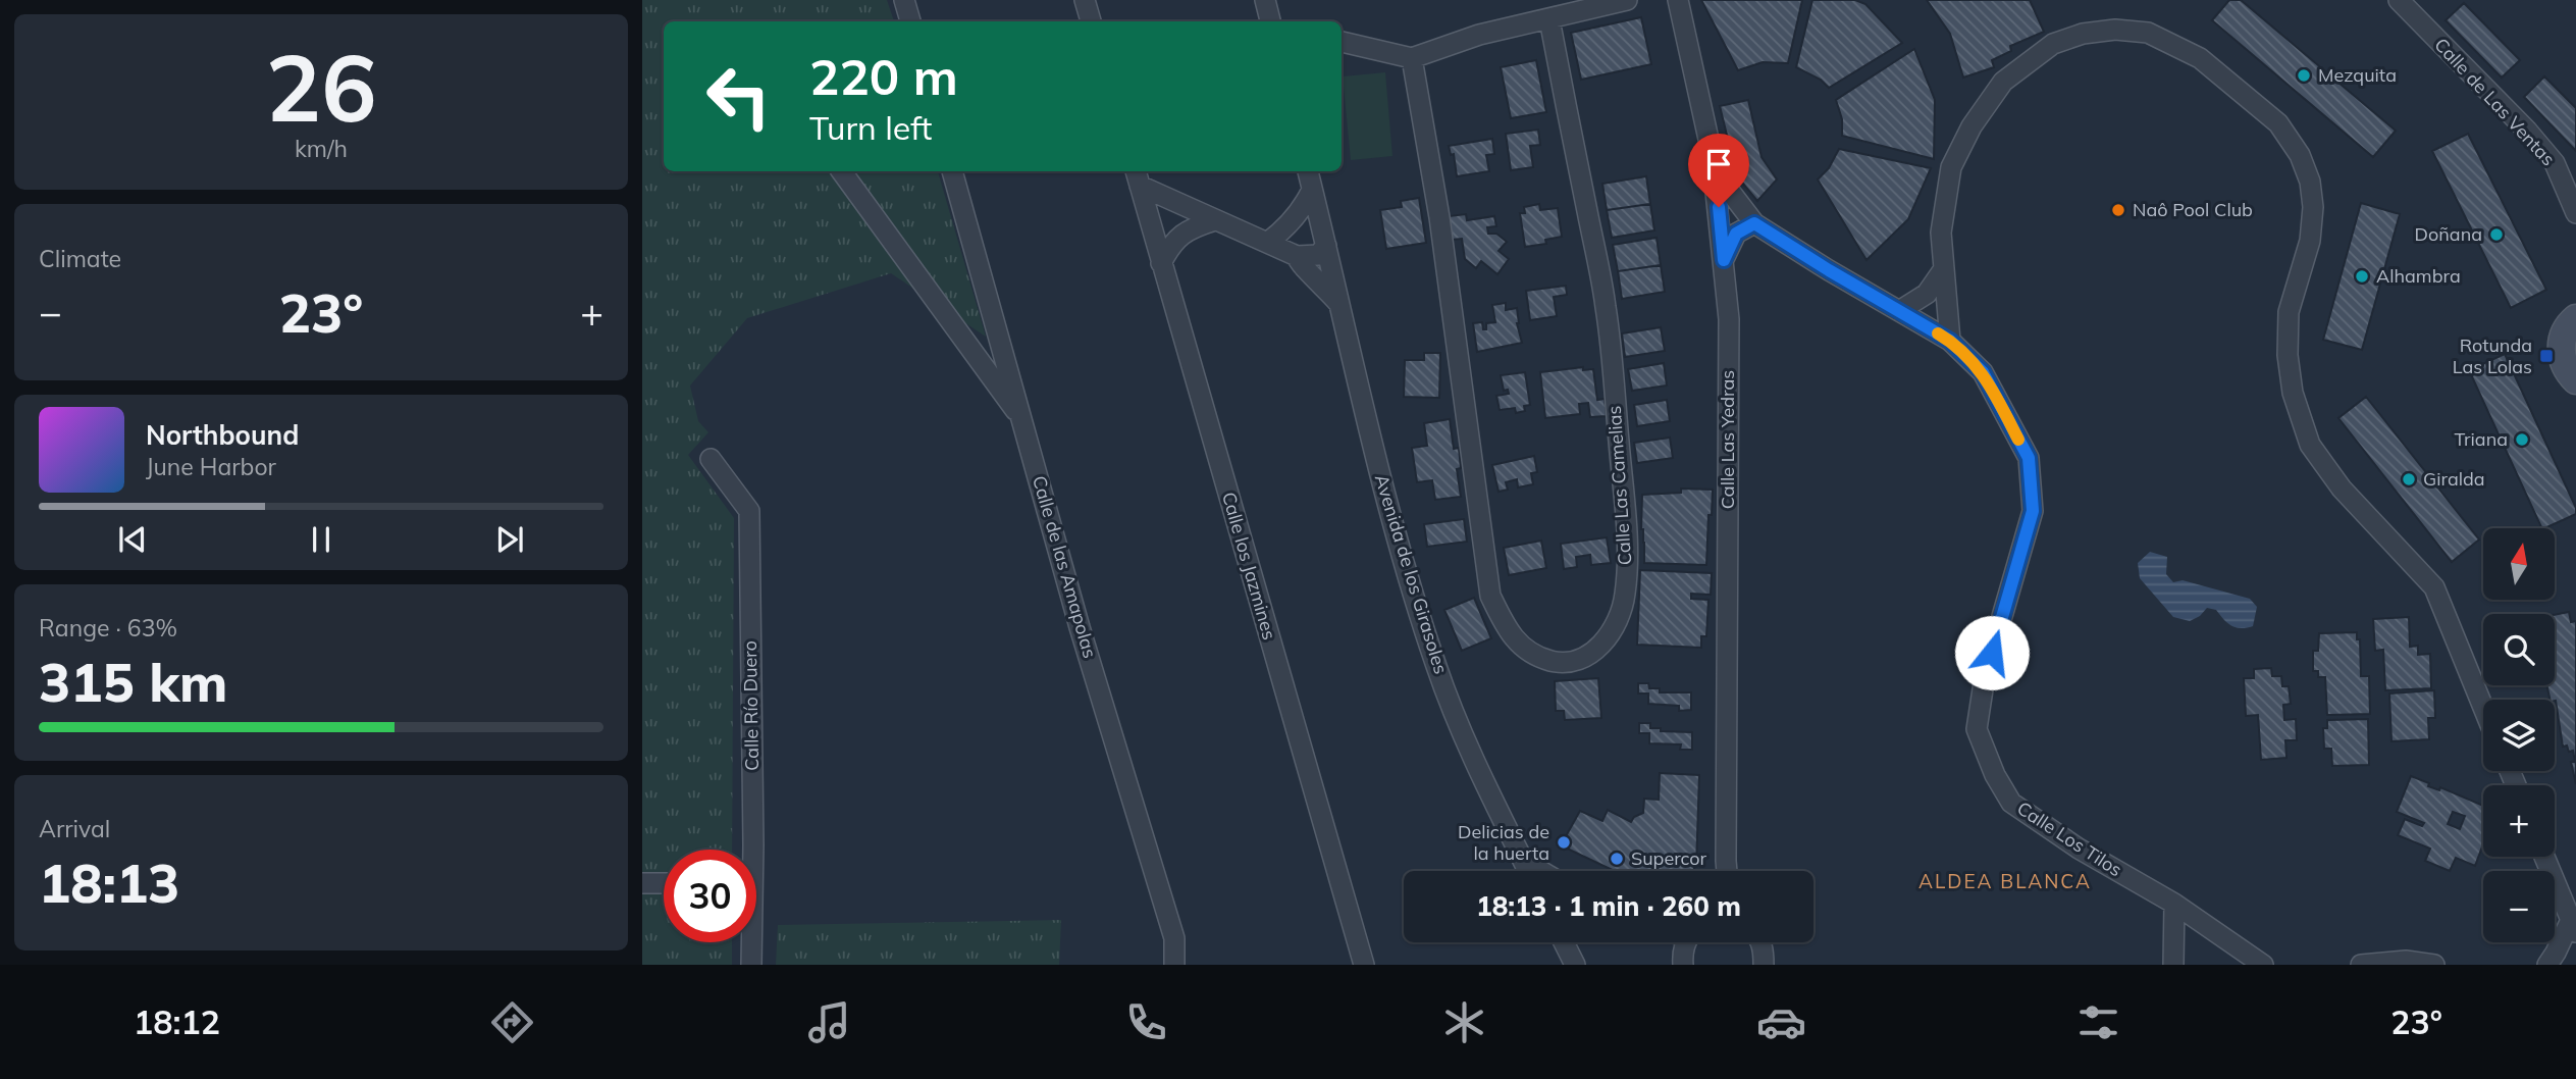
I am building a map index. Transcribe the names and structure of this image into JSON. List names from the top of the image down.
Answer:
{
  "streets": {
    "street": [
      "Calle de Las Ventas",
      "Calle Las Yedras",
      "Calle Las Camelias",
      "Calle los Jazmines",
      "Calle de las Amapolas",
      "Avenida de los Girasoles",
      "Calle Río Duero",
      "Calle Los Tilos"
    ]
  },
  "crossings": [
    ["Calle Las Yedras", "Calle Los Tilos"]
  ],
  "districts": ["ALDEA BLANCA"],
  "places": {
    "other": [
      "Mezquita",
      "Naô Pool Club",
      "Doñana",
      "Alhambra",
      "Triana",
      "Giralda",
      "Delicias de la huerta",
      "Supercor"
    ],
    "transit": ["Rotunda Las Lolas"]
  },
  "north": "top",
  "page": {
    "tile": [
      ["26", "km/h"],
      "Climate",
      ["Range · 63%", "315 km"],
      ["Arrival", "18:13"]
    ],
    "turn": ["220 m", "Turn left"],
    "heat": ["−", "23°", "+"],
    "song": ["Northbound", "June Harbor"],
    "map_buttons": ["+", "−"],
    "limit": "30",
    "trip": "18:13 · 1 min · 260 m",
    "tabs": ["18:12", "23°"]
  }
}
